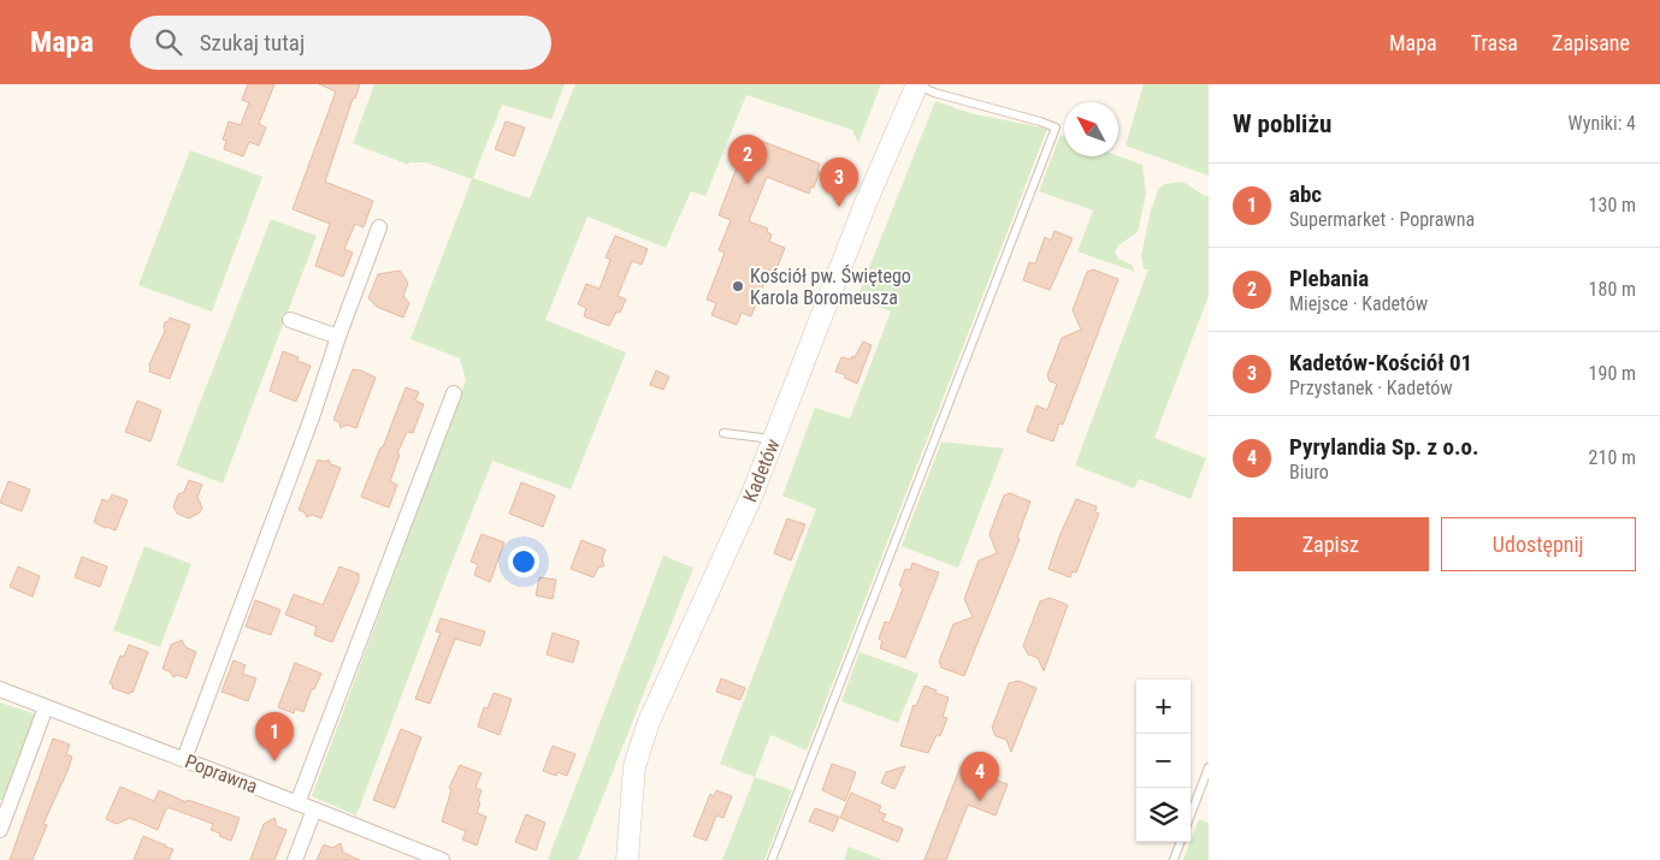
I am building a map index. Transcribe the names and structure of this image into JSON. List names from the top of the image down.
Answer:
{
  "streets": {
    "street": ["Kadetów", "Poprawna"]
  },
  "places": ["Kościół pw. Świętego Karola Boromeusza"],
  "north": "top left",
  "page": {
    "header": "Mapa",
    "search": "Szukaj tutaj",
    "nav": ["Mapa", "Trasa", "Zapisane"],
    "heading": ["W pobliżu", "Wyniki: 4"],
    "pins": [
      "2",
      "3",
      "1",
      "4"
    ],
    "list": [
      {
        "mark": "1",
        "name": "abc",
        "note": "Supermarket · Poprawna",
        "value": "130 m"
      },
      {
        "mark": "2",
        "name": "Plebania",
        "note": "Miejsce · Kadetów",
        "value": "180 m"
      },
      {
        "mark": "3",
        "name": "Kadetów-Kościół 01",
        "note": "Przystanek · Kadetów",
        "value": "190 m"
      },
      {
        "mark": "4",
        "name": "Pyrylandia Sp. z o.o.",
        "note": "Biuro",
        "value": "210 m"
      }
    ],
    "buttons": ["Zapisz", "Udostępnij"],
    "map_buttons": ["+", "−"]
  }
}
